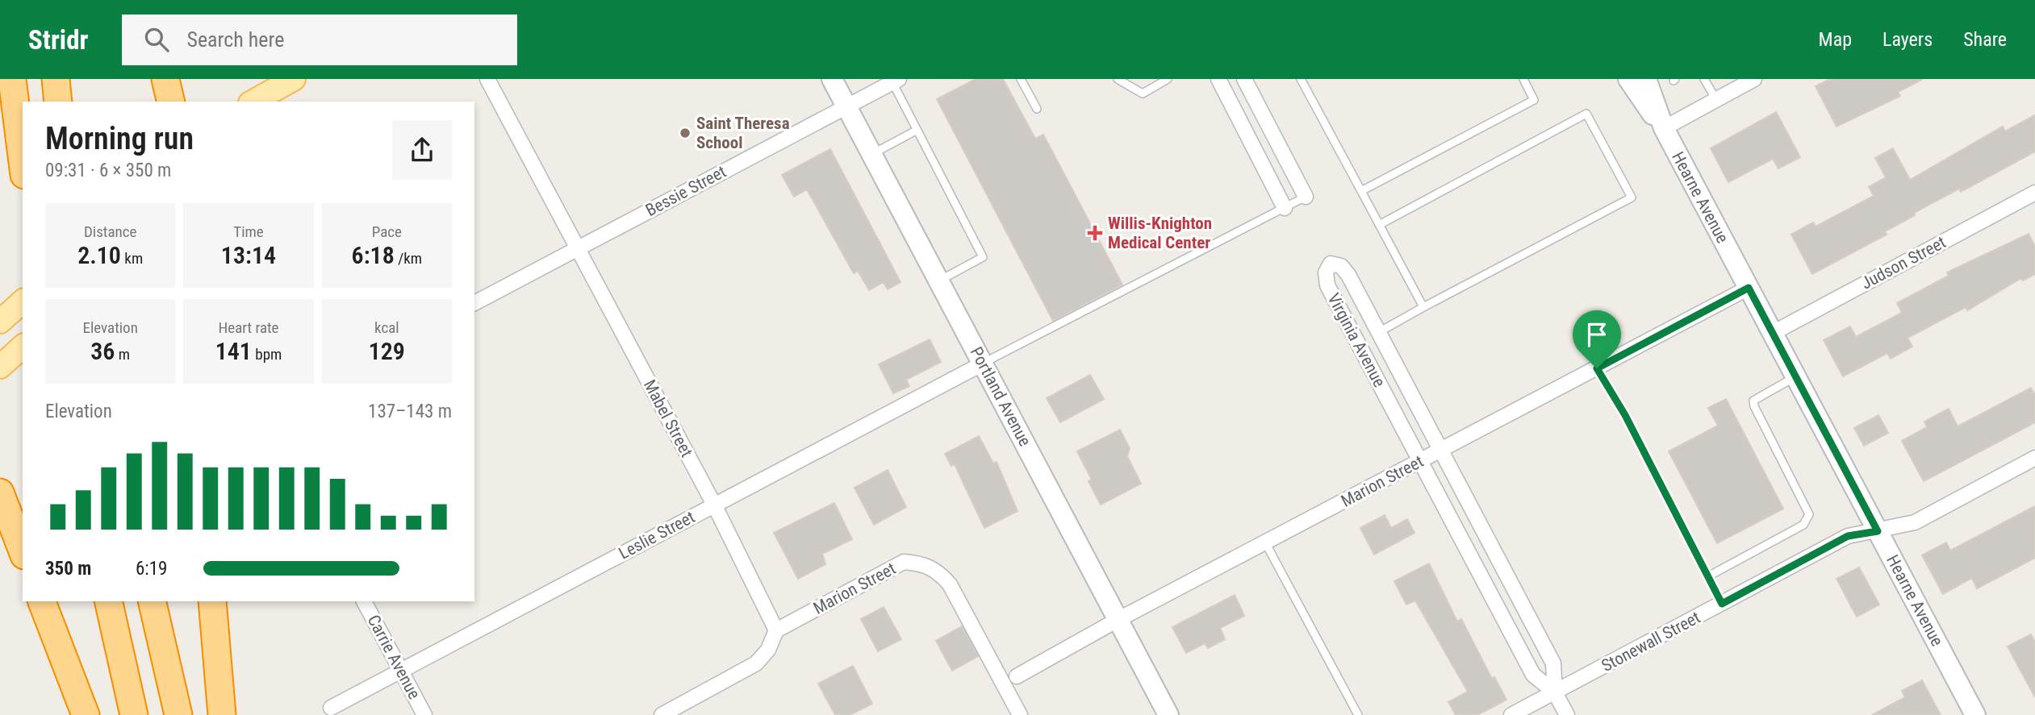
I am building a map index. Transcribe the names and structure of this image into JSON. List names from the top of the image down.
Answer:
{
  "streets": {
    "main road": ["Hearne Avenue", "Portland Avenue"],
    "street": [
      "Bessie Street",
      "Judson Street",
      "Virginia Avenue",
      "Mabel Street",
      "Marion Street",
      "Leslie Street",
      "Stonewall Street",
      "Carrie Avenue"
    ]
  },
  "crossings": [
    ["Bessie Street", "Portland Avenue"],
    ["Bessie Street", "Mabel Street"],
    ["Hearne Avenue", "Judson Street"],
    ["Hearne Avenue", "Marion Street"],
    ["Hearne Avenue", "Stonewall Street"],
    ["Virginia Avenue", "Marion Street"],
    ["Virginia Avenue", "Stonewall Street"],
    ["Portland Avenue", "Marion Street"],
    ["Portland Avenue", "Leslie Street"],
    ["Mabel Street", "Marion Street"],
    ["Mabel Street", "Leslie Street"],
    ["Leslie Street", "Carrie Avenue"]
  ],
  "places": {
    "other": ["Saint Theresa School"],
    "health": ["Willis-Knighton Medical Center"]
  },
  "page": {
    "header": "Stridr",
    "search": "Search here",
    "nav": ["Map", "Layers", "Share"],
    "heading": ["Morning run", "09:31 · 6 × 350 m"],
    "stats": [
      ["Distance", "2.10 km"],
      ["Time", "13:14"],
      ["Pace", "6:18 /km"],
      ["Elevation", "36 m"],
      ["Heart rate", "141 bpm"],
      ["kcal", "129"]
    ],
    "chart": ["Elevation", "137–143 m"],
    "list": [
      {
        "name": "350 m",
        "note": "6:19"
      }
    ]
  }
}
